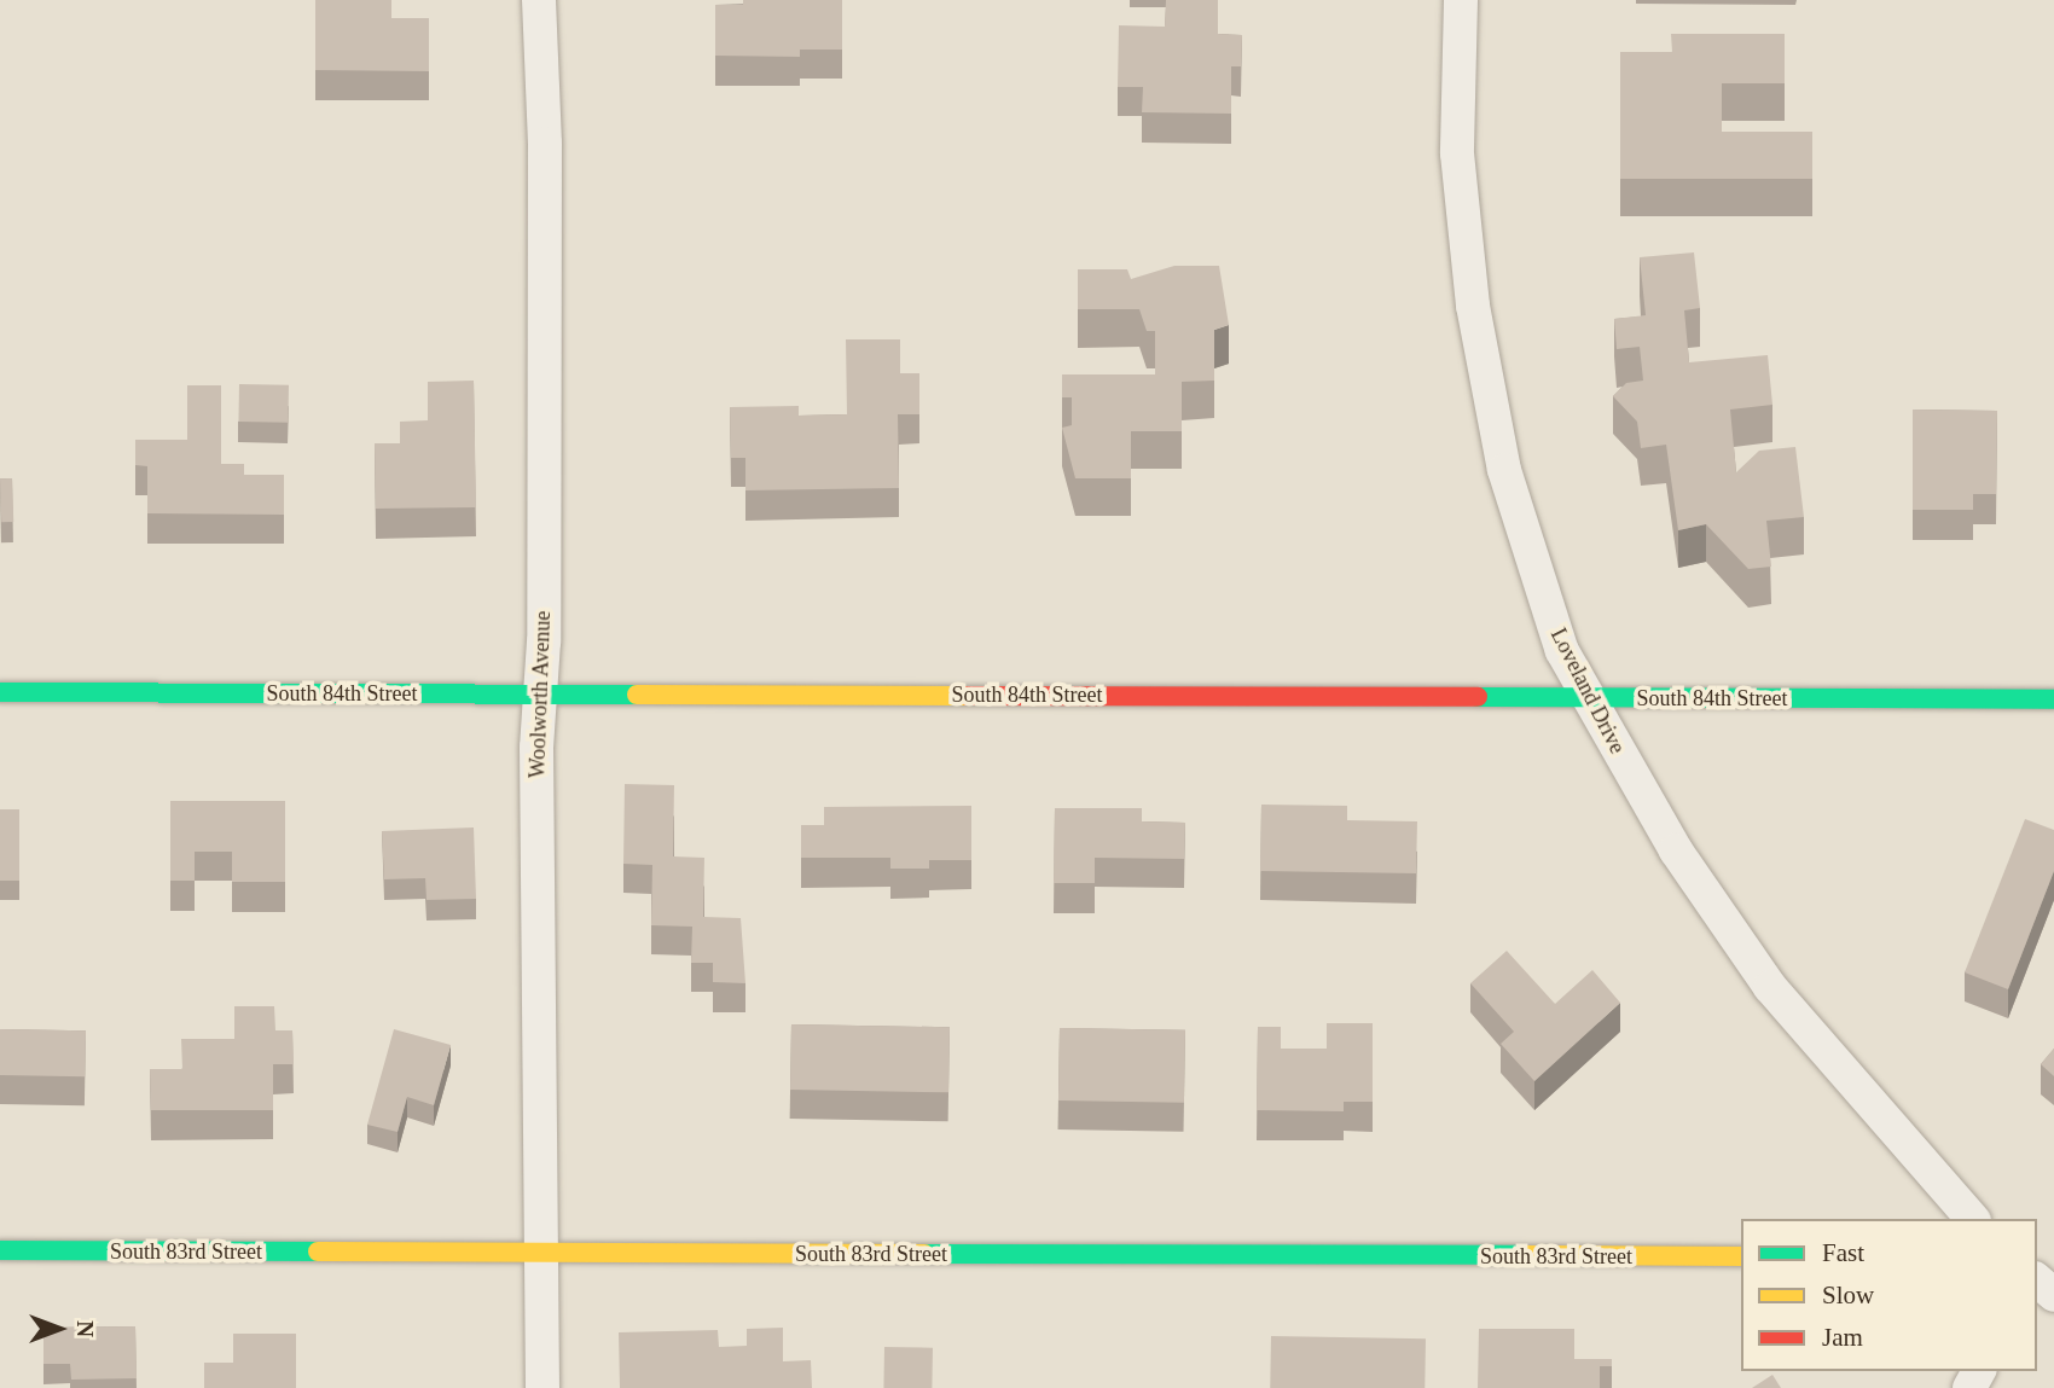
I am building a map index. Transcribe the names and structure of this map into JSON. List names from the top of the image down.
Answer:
{
  "streets": {
    "main road": ["South 84th Street", "South 83rd Street"],
    "street": ["Loveland Drive", "Woolworth Avenue"]
  },
  "crossings": [
    ["Loveland Drive", "South 84th Street"],
    ["South 84th Street", "Woolworth Avenue"],
    ["Woolworth Avenue", "South 83rd Street"]
  ],
  "legend": ["Fast", "Slow", "Jam"],
  "north": "right"
}
